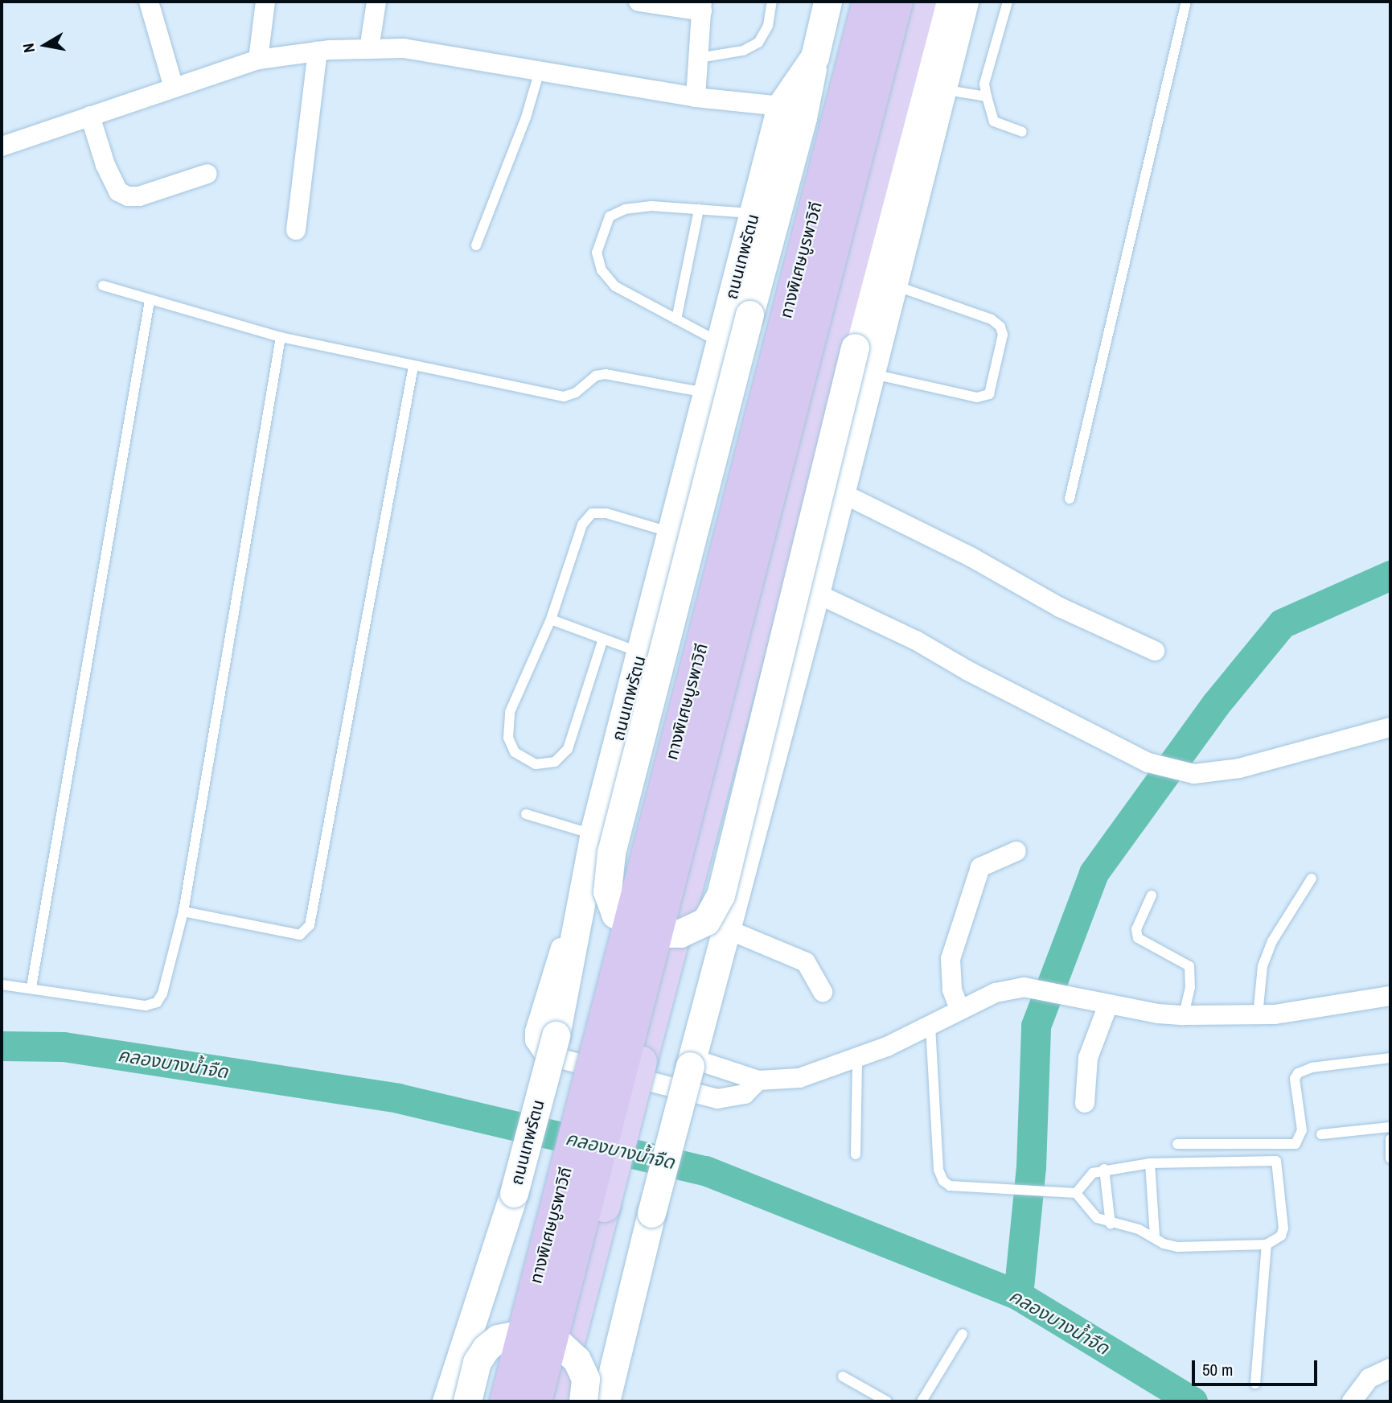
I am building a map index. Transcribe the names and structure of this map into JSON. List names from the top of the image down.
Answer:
{
  "streets": {
    "highway": ["ถนนเทพรัตน", "ทางพิเศษบูรพาวิถี"]
  },
  "water": ["คลองบางน้ำจืด"],
  "scale_bar": "50 m",
  "north": "left"
}
